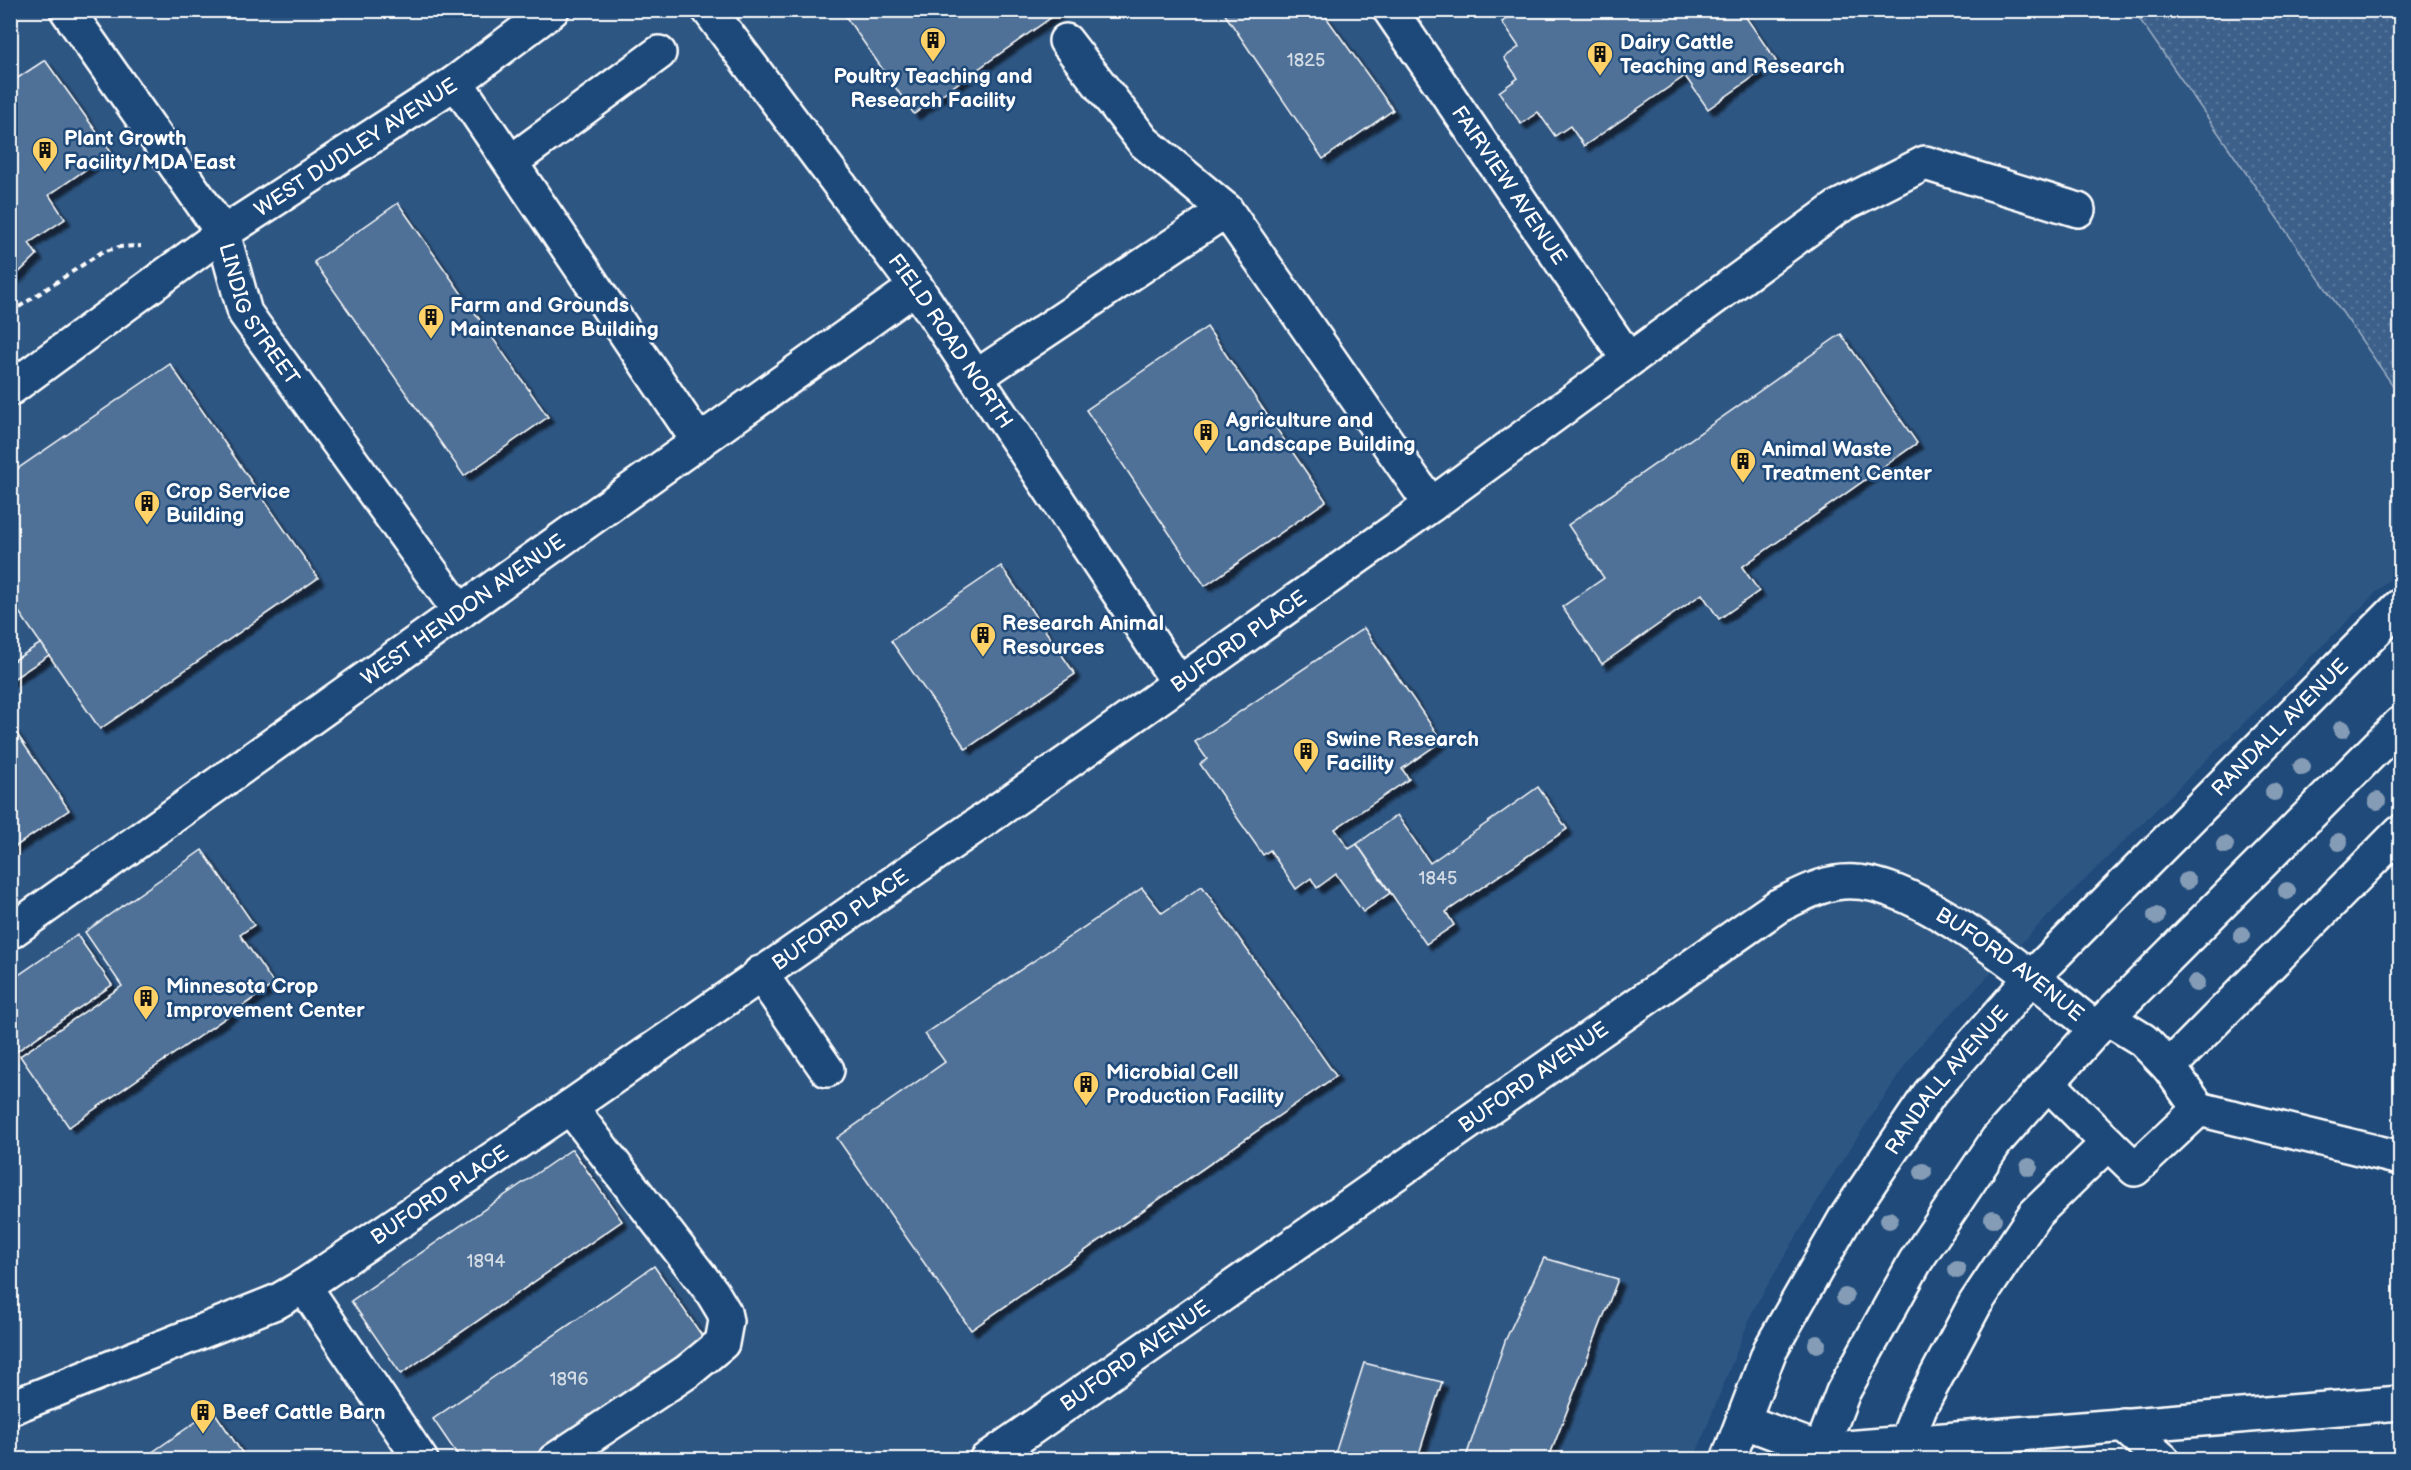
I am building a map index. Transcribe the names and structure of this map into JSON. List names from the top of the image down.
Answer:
{
  "streets": {
    "street": [
      "WEST DUDLEY AVENUE",
      "FAIRVIEW AVENUE",
      "LINDIG STREET",
      "FIELD ROAD NORTH",
      "WEST HENDON AVENUE",
      "BUFORD PLACE",
      "RANDALL AVENUE",
      "BUFORD AVENUE"
    ]
  },
  "crossings": [
    ["WEST DUDLEY AVENUE", "LINDIG STREET"],
    ["FAIRVIEW AVENUE", "BUFORD PLACE"],
    ["LINDIG STREET", "WEST HENDON AVENUE"],
    ["FIELD ROAD NORTH", "WEST HENDON AVENUE"],
    ["FIELD ROAD NORTH", "BUFORD PLACE"],
    ["RANDALL AVENUE", "BUFORD AVENUE"]
  ],
  "places": {
    "building": [
      "Poultry Teaching and Research Facility",
      "Dairy Cattle Teaching and Research",
      "Plant Growth Facility/MDA East",
      "Farm and Grounds Maintenance Building",
      "Agriculture and Landscape Building",
      "Animal Waste Treatment Center",
      "Crop Service Building",
      "Research Animal Resources",
      "Swine Research Facility",
      "Minnesota Crop Improvement Center",
      "Microbial Cell Production Facility",
      "Beef Cattle Barn"
    ]
  },
  "house_numbers": [
    "1825",
    "1845",
    "1894",
    "1896"
  ]
}
